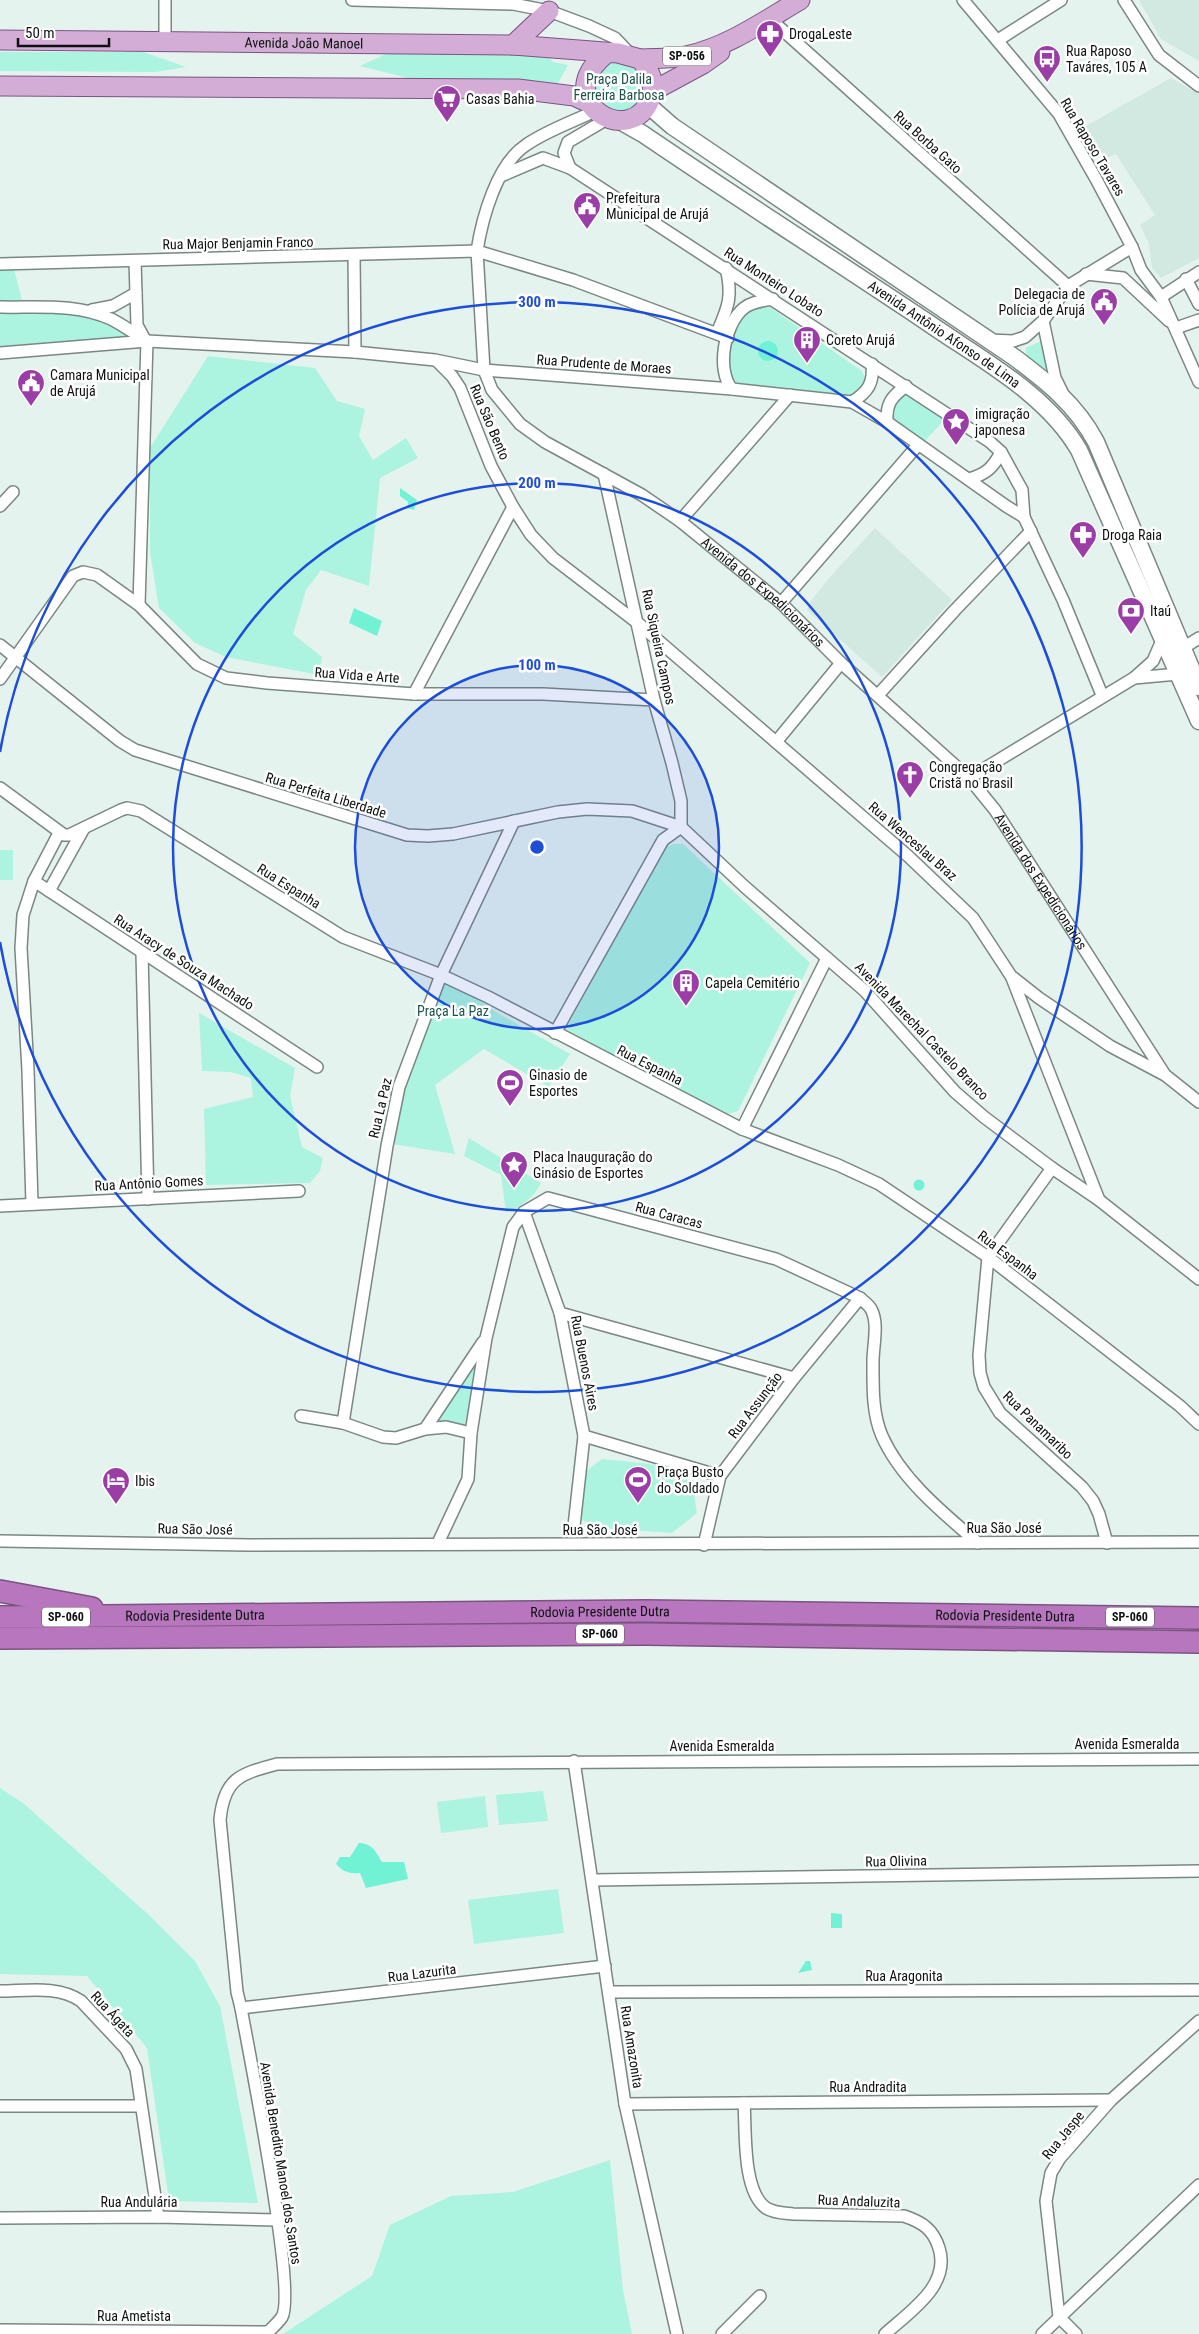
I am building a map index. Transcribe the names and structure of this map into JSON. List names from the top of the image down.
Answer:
{
  "streets": {
    "highway": ["Rodovia Presidente Dutra", "SP-060"],
    "main road": ["Avenida João Manoel", "SP-056", "Avenida Antônio Afonso de Lima"],
    "street": [
      "Rua Borba Gato",
      "Rua Raposo Tavares",
      "Rua Major Benjamin Franco",
      "Rua Monteiro Lobato",
      "Rua Prudente de Moraes",
      "Rua São Bento",
      "Avenida dos Expedicionários",
      "Rua Siqueira Campos",
      "Rua Vida e Arte",
      "Rua Perfeita Liberdade",
      "Rua Wenceslau Braz",
      "Rua Espanha",
      "Rua Aracy de Souza Machado",
      "Avenida Marechal Castelo Branco",
      "Rua La Paz",
      "Rua Antônio Gomes",
      "Rua Caracas",
      "Rua Buenos Aires",
      "Rua Assunção",
      "Rua Panamaribo",
      "Rua São José",
      "Avenida Esmeralda",
      "Rua Olivina",
      "Rua Lazurita",
      "Rua Aragonita",
      "Rua Ágata",
      "Rua Amazonita",
      "Rua Andradita",
      "Rua Jaspe",
      "Avenida Benedito Manoel dos Santos",
      "Rua Andaluzita",
      "Rua Andulária",
      "Rua Ametista"
    ]
  },
  "crossings": [
    ["Avenida João Manoel", "SP-056"],
    ["Avenida João Manoel", "Avenida Antônio Afonso de Lima"],
    ["Avenida João Manoel", "Avenida dos Expedicionários"],
    ["SP-056", "Rua Borba Gato"],
    ["SP-056", "Avenida Antônio Afonso de Lima"],
    ["SP-056", "Avenida dos Expedicionários"],
    ["Rua Major Benjamin Franco", "Avenida dos Expedicionários"],
    ["Rua Monteiro Lobato", "Rua Prudente de Moraes"],
    ["Rua Monteiro Lobato", "Avenida dos Expedicionários"],
    ["Avenida Antônio Afonso de Lima", "Avenida dos Expedicionários"],
    ["Rua Prudente de Moraes", "Rua São Bento"],
    ["Rua Prudente de Moraes", "Avenida dos Expedicionários"],
    ["Rua São Bento", "Rua Siqueira Campos"],
    ["Rua São Bento", "Rua Wenceslau Braz"],
    ["Avenida dos Expedicionários", "Rua Siqueira Campos"],
    ["Avenida dos Expedicionários", "Rua Wenceslau Braz"],
    ["Rua Siqueira Campos", "Rua Vida e Arte"],
    ["Rua Siqueira Campos", "Rua Perfeita Liberdade"],
    ["Rua Siqueira Campos", "Rua Wenceslau Braz"],
    ["Rua Siqueira Campos", "Avenida Marechal Castelo Branco"],
    ["Rua Vida e Arte", "Rua Perfeita Liberdade"],
    ["Rua Perfeita Liberdade", "Avenida Marechal Castelo Branco"],
    ["Rua Perfeita Liberdade", "Rua La Paz"],
    ["Rua Espanha", "Rua La Paz"],
    ["Rua Espanha", "Rua Panamaribo"],
    ["Rua Caracas", "Rua Buenos Aires"],
    ["Rua Caracas", "Rua Assunção"],
    ["Rua Caracas", "Rua São José"],
    ["Rua Assunção", "Rua São José"],
    ["Rua Panamaribo", "Rua São José"],
    ["Avenida Esmeralda", "Rua Amazonita"],
    ["Avenida Esmeralda", "Avenida Benedito Manoel dos Santos"],
    ["Rua Olivina", "Rua Amazonita"],
    ["Rua Lazurita", "Rua Amazonita"],
    ["Rua Lazurita", "Avenida Benedito Manoel dos Santos"],
    ["Rua Aragonita", "Rua Amazonita"],
    ["Rua Ágata", "Rua Andulária"],
    ["Rua Amazonita", "Rua Andradita"],
    ["Rua Andradita", "Rua Jaspe"],
    ["Rua Andradita", "Rua Andaluzita"],
    ["Avenida Benedito Manoel dos Santos", "Rua Andulária"],
    ["Avenida Benedito Manoel dos Santos", "Rua Ametista"]
  ],
  "parks": ["Praça Dalila Ferreira Barbosa", "Praça La Paz"],
  "places": {
    "pharmacy": ["DrogaLeste", "Droga Raia"],
    "bus stop": ["Rua Raposo Taváres, 105 A"],
    "supermarket": ["Casas Bahia"],
    "public building": ["Prefeitura Municipal de Arujá", "Delegacia de Polícia de Arujá", "Camara Municipal de Arujá"],
    "building": ["Coreto Arujá", "Capela Cemitério"],
    "place": ["imigração japonesa", "Placa Inauguração do Ginásio de Esportes"],
    "bank": ["Itaú"],
    "church": ["Congregação Cristã no Brasil"],
    "sports": ["Ginasio de Esportes", "Praça Busto do Soldado"],
    "hotel": ["Ibis"]
  },
  "scale_bar": "50 m",
  "rings": ["300 m", "200 m", "100 m"]
}
